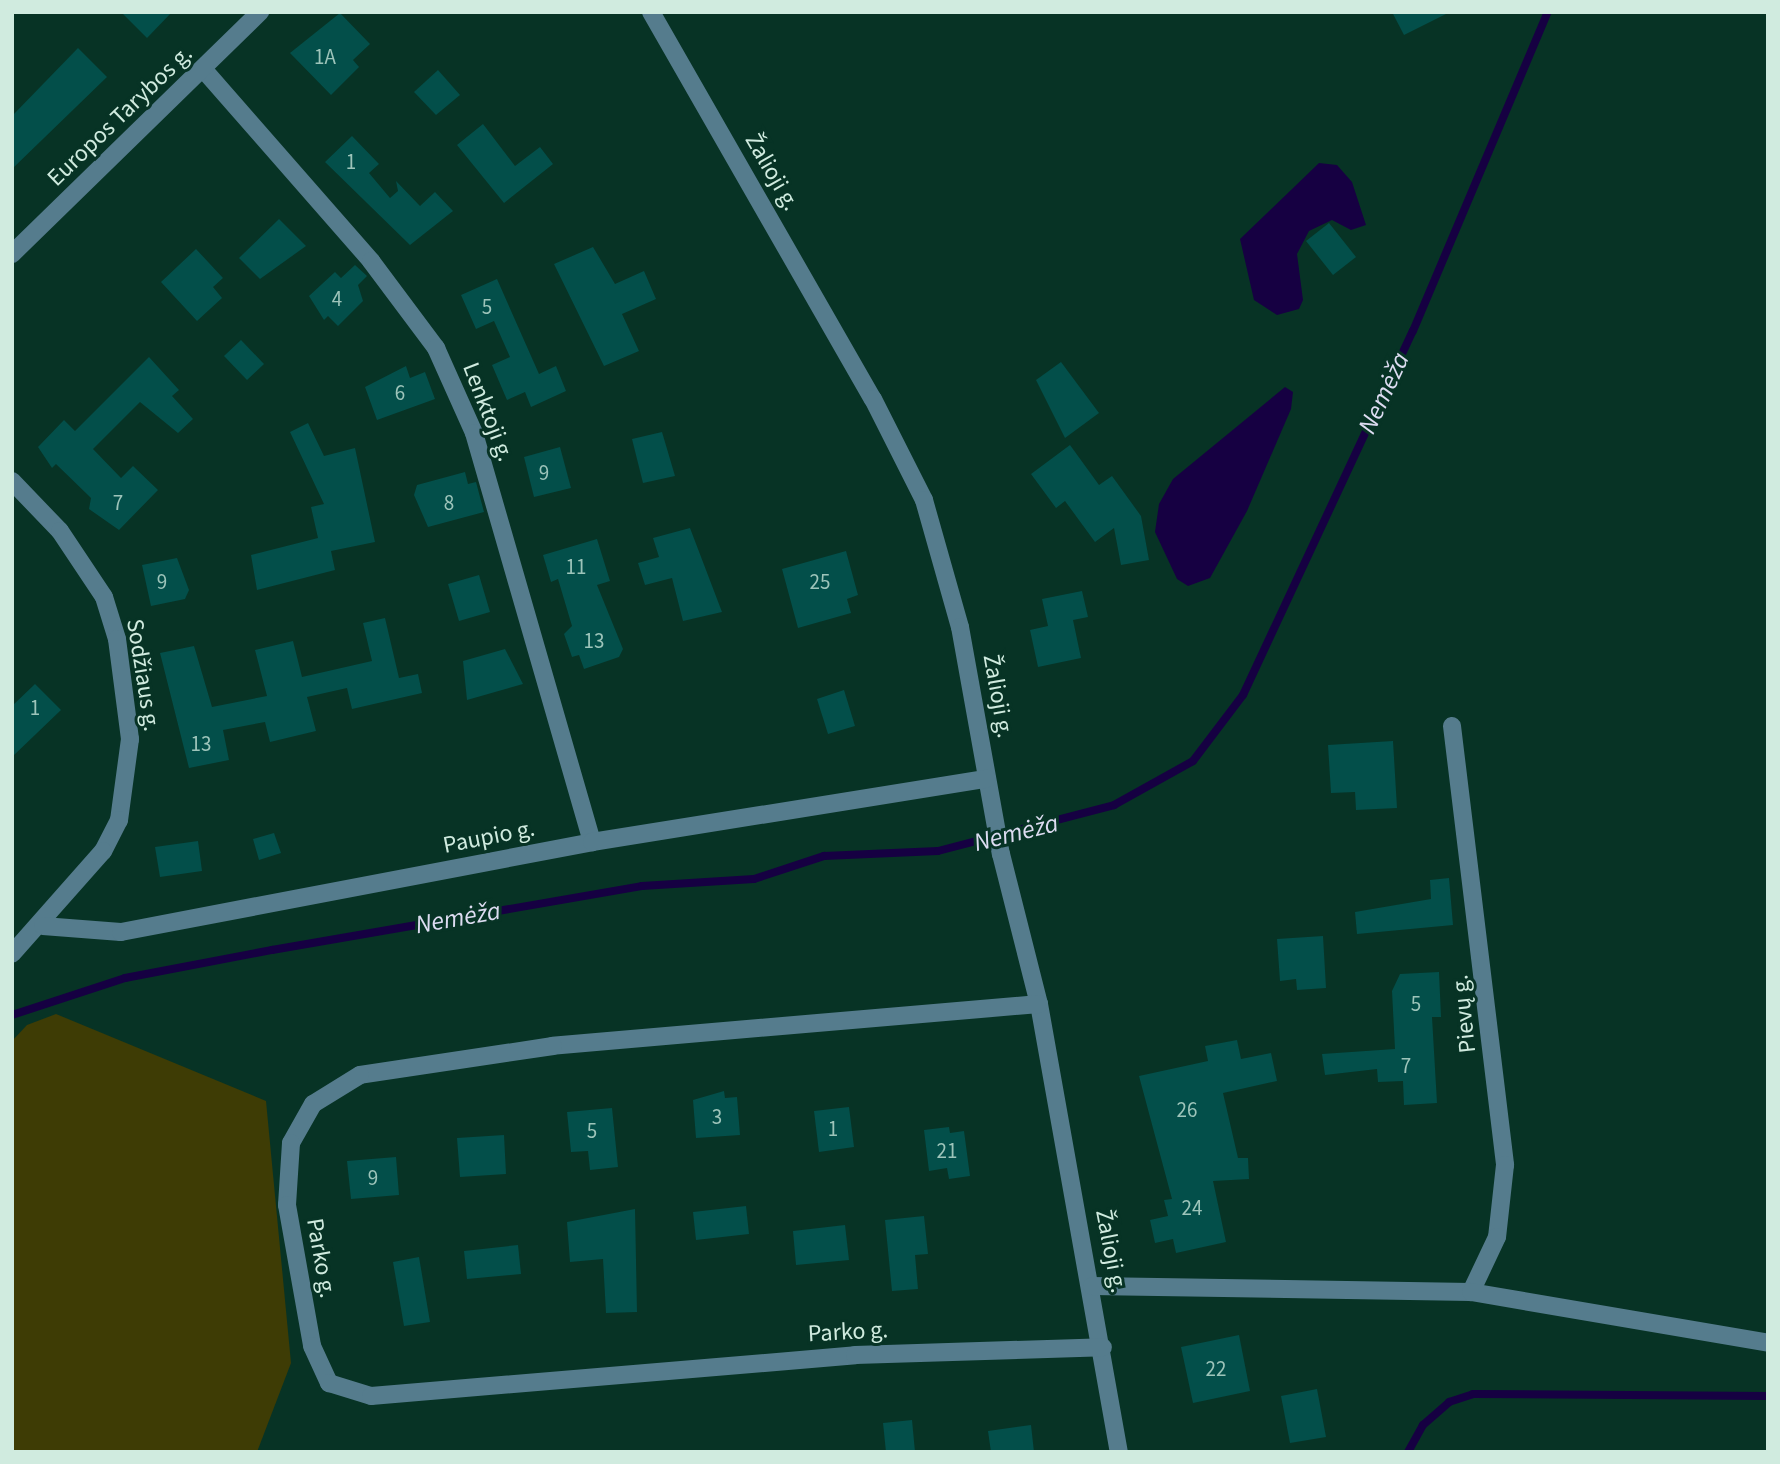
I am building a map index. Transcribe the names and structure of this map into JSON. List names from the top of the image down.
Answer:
{
  "streets": {
    "street": [
      "Europos Tarybos g.",
      "Žalioji g.",
      "Lenktoji g.",
      "Sodžiaus g.",
      "Paupio g.",
      "Pievų g.",
      "Parko g."
    ]
  },
  "crossings": [
    ["Europos Tarybos g.", "Lenktoji g."],
    ["Žalioji g.", "Paupio g."],
    ["Žalioji g.", "Parko g."],
    ["Lenktoji g.", "Paupio g."],
    ["Sodžiaus g.", "Paupio g."]
  ],
  "water": ["Nemėža"],
  "house_numbers": [
    "1A",
    "1",
    "4",
    "5",
    "6",
    "9",
    "7",
    "8",
    "11",
    "9",
    "25",
    "13",
    "1",
    "13",
    "5",
    "7",
    "26",
    "3",
    "1",
    "5",
    "21",
    "9",
    "24",
    "22"
  ]
}
